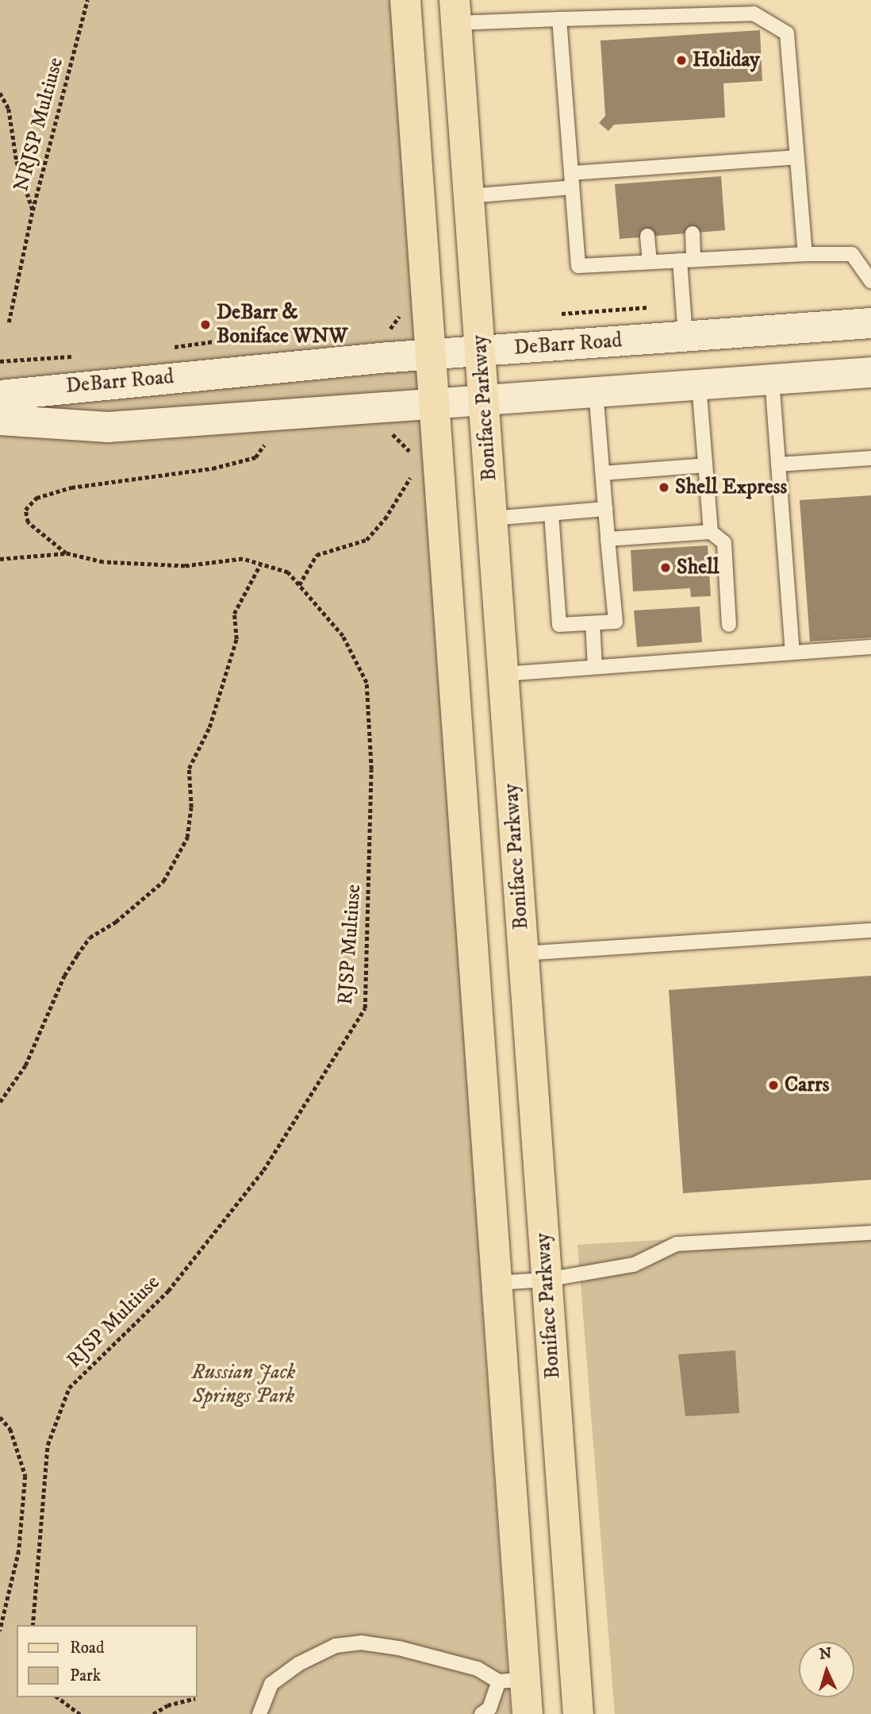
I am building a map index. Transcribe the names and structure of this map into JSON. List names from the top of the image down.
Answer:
{
  "streets": {
    "main road": ["DeBarr Road", "Boniface Parkway"],
    "path": ["NRJSP Multiuse", "RJSP Multiuse"]
  },
  "crossings": [
    ["DeBarr Road", "Boniface Parkway"]
  ],
  "parks": ["Russian Jack Springs Park"],
  "places": [
    "Holiday",
    "DeBarr & Boniface WNW",
    "Shell Express",
    "Shell",
    "Carrs"
  ],
  "legend": ["Road", "Park"],
  "north": "top"
}
